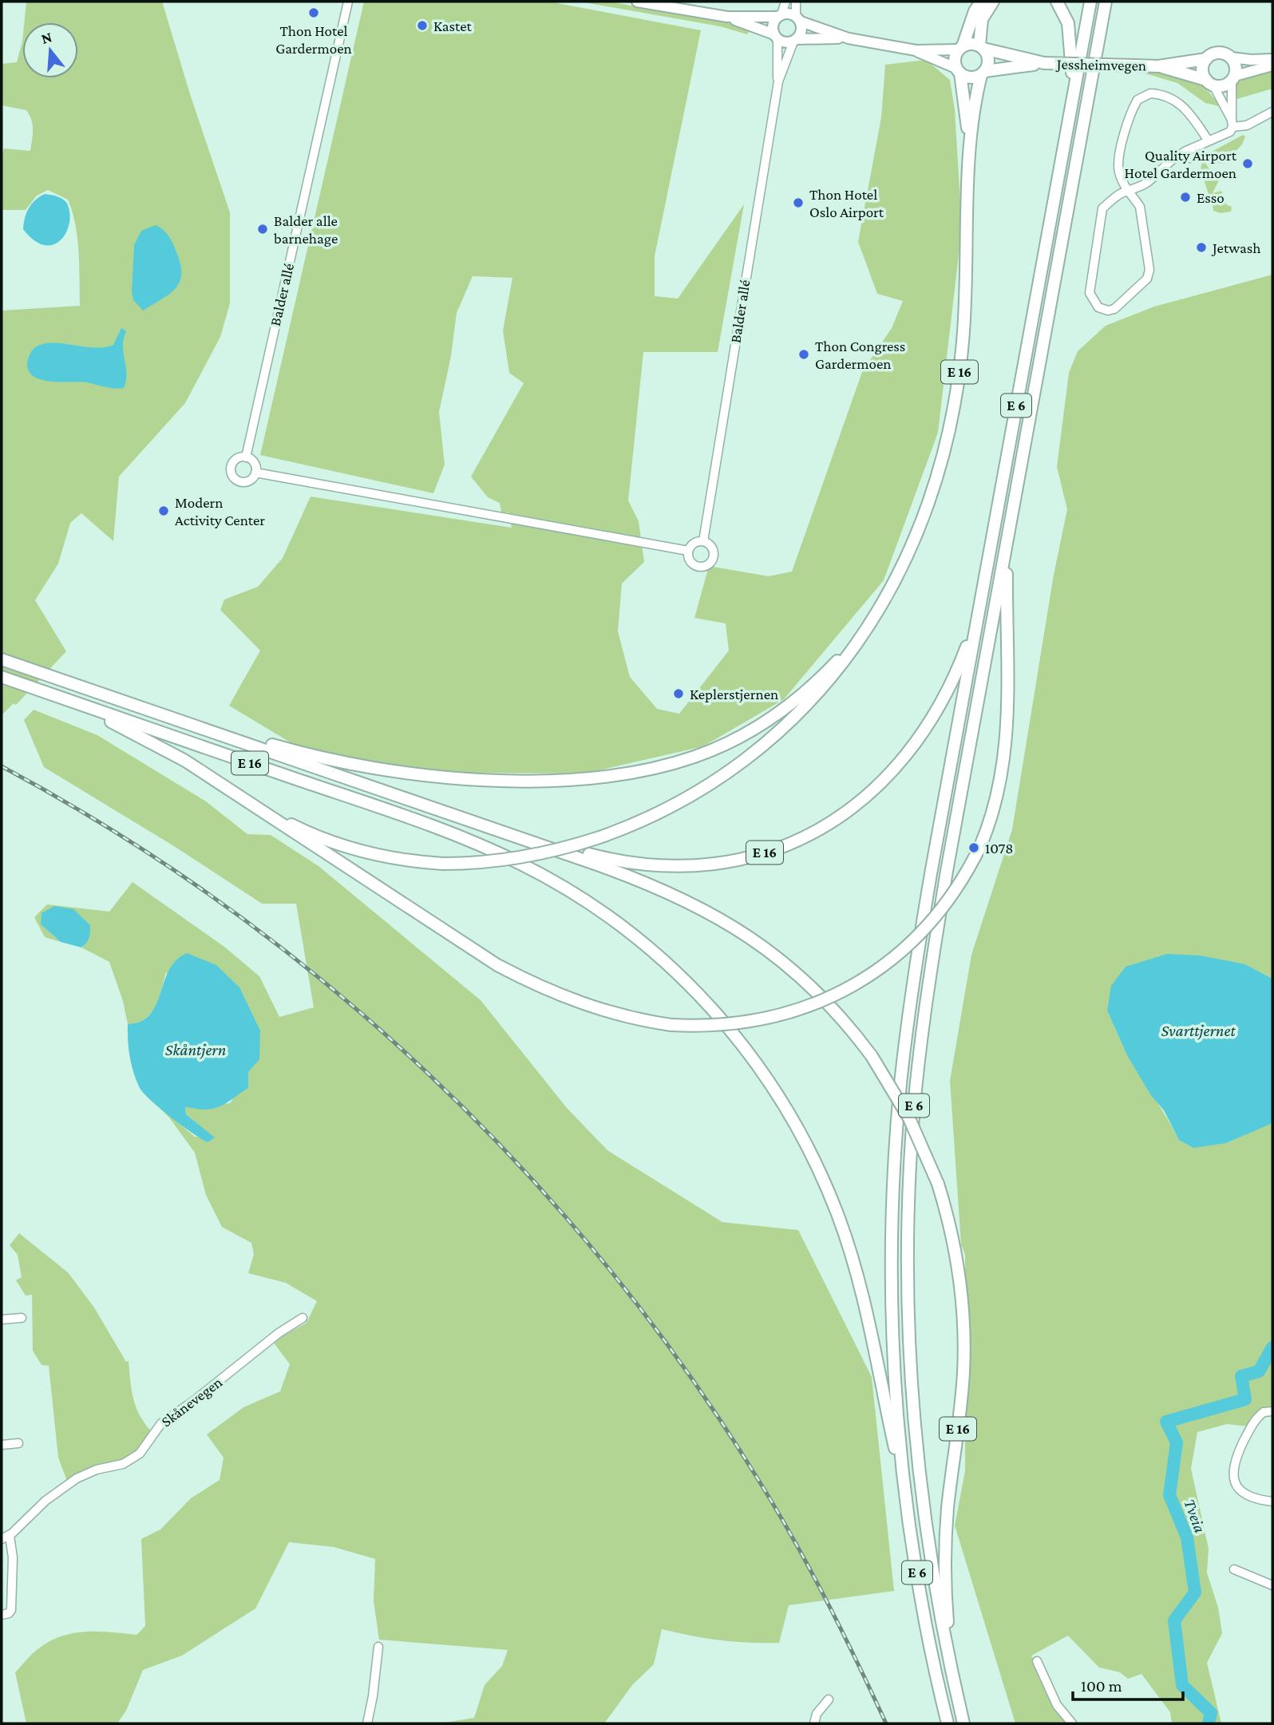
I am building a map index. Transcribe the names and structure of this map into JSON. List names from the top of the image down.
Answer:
{
  "streets": {
    "highway": ["Jessheimvegen", "E 16", "E 6"],
    "street": ["Balder allé", "Skånevegen"]
  },
  "crossings": [
    ["Jessheimvegen", "E 16"],
    ["E 16", "E 6"]
  ],
  "water": ["Svarttjernet", "Skåntjern", "Tveia"],
  "places": [
    "Thon Hotel Gardermoen",
    "Kastet",
    "Quality Airport Hotel Gardermoen",
    "Esso",
    "Thon Hotel Oslo Airport",
    "Balder alle barnehage",
    "Jetwash",
    "Thon Congress Gardermoen",
    "Modern Activity Center",
    "Keplerstjernen",
    "1078"
  ],
  "scale_bar": "100 m",
  "north": "top"
}
